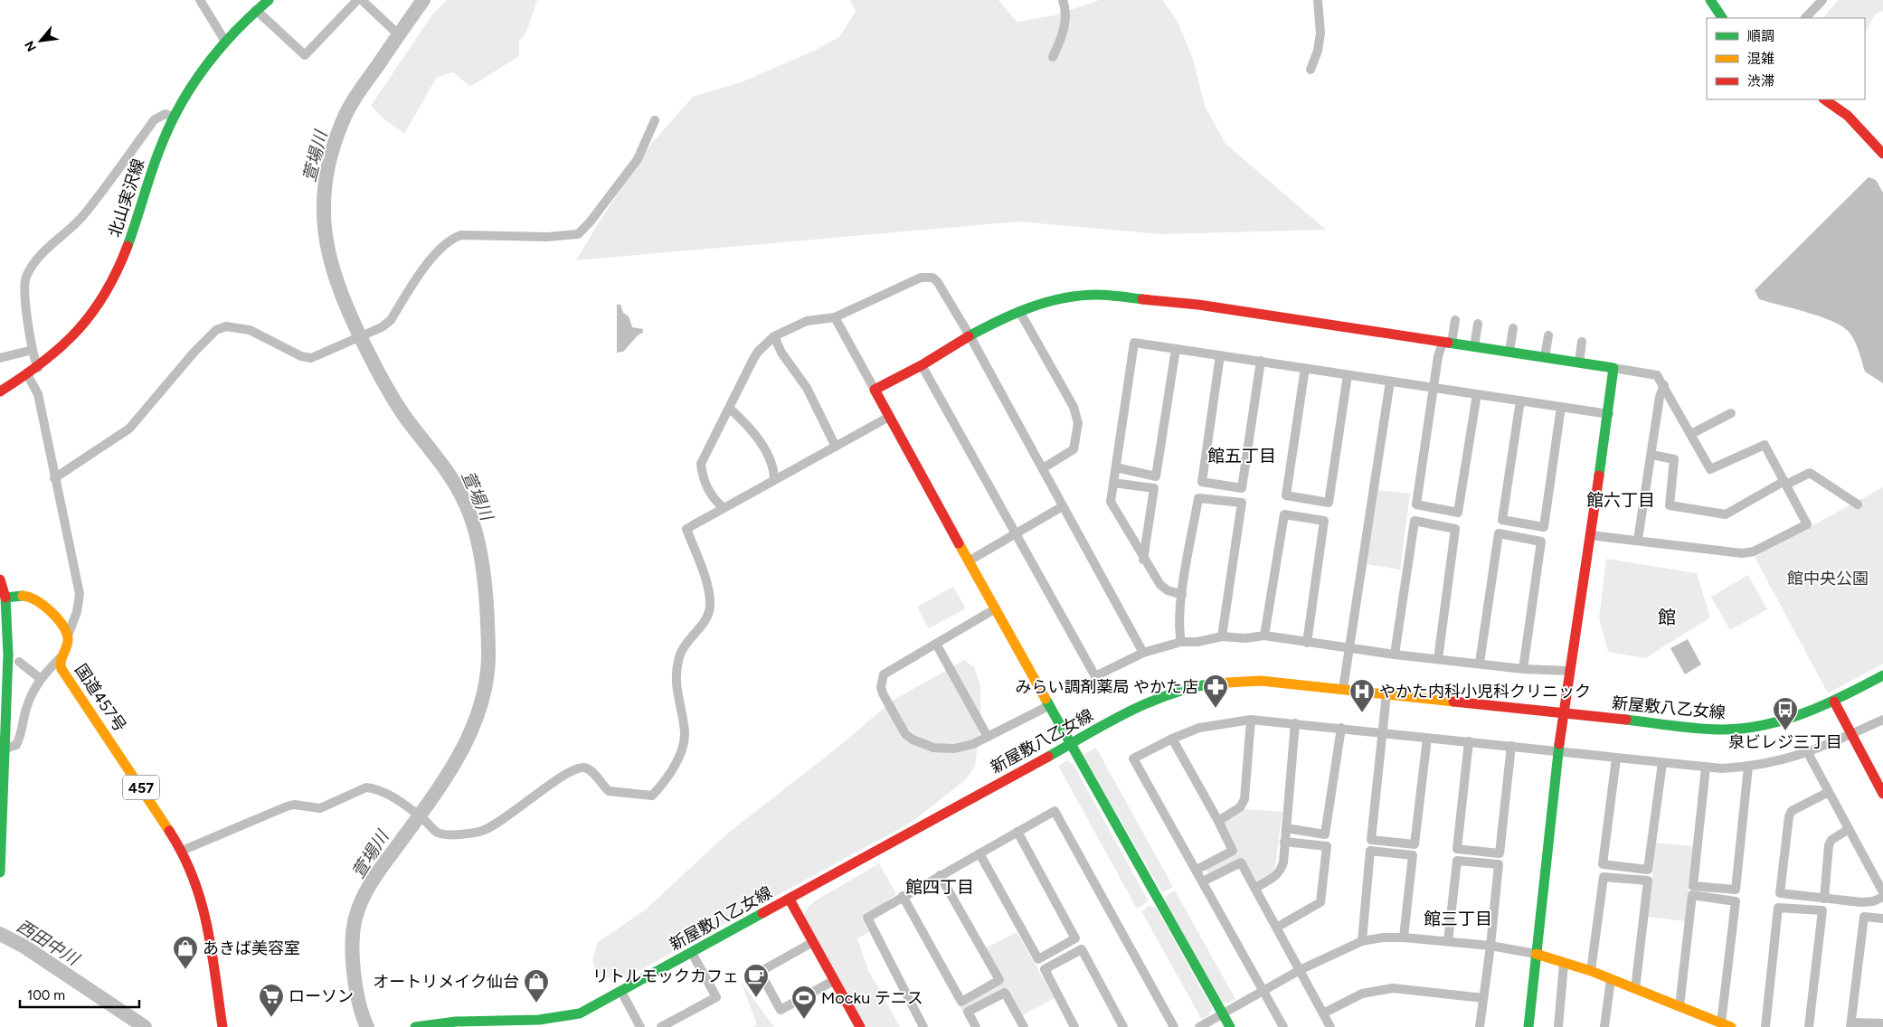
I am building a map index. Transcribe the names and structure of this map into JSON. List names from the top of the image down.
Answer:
{
  "streets": {
    "main road": [
      "北山実沢線",
      "国道457号",
      "新屋敷八乙女線",
      "457"
    ]
  },
  "districts": [
    "館五丁目",
    "館六丁目",
    "館",
    "館四丁目",
    "館三丁目"
  ],
  "water": ["萱場川", "西田中川"],
  "parks": ["館中央公園"],
  "places": {
    "pharmacy": ["みらい調剤薬局 やかた店"],
    "hospital": ["やかた内科小児科クリニック"],
    "bus stop": ["泉ビレジ三丁目"],
    "shop": ["あきば美容室", "オートリメイク仙台"],
    "cafe": ["リトルモックカフェ"],
    "supermarket": ["ローソン"],
    "sports": ["Mocku テニス"]
  },
  "legend": ["順調", "混雑", "渋滞"],
  "scale_bar": "100 m",
  "north": "bottom left"
}
